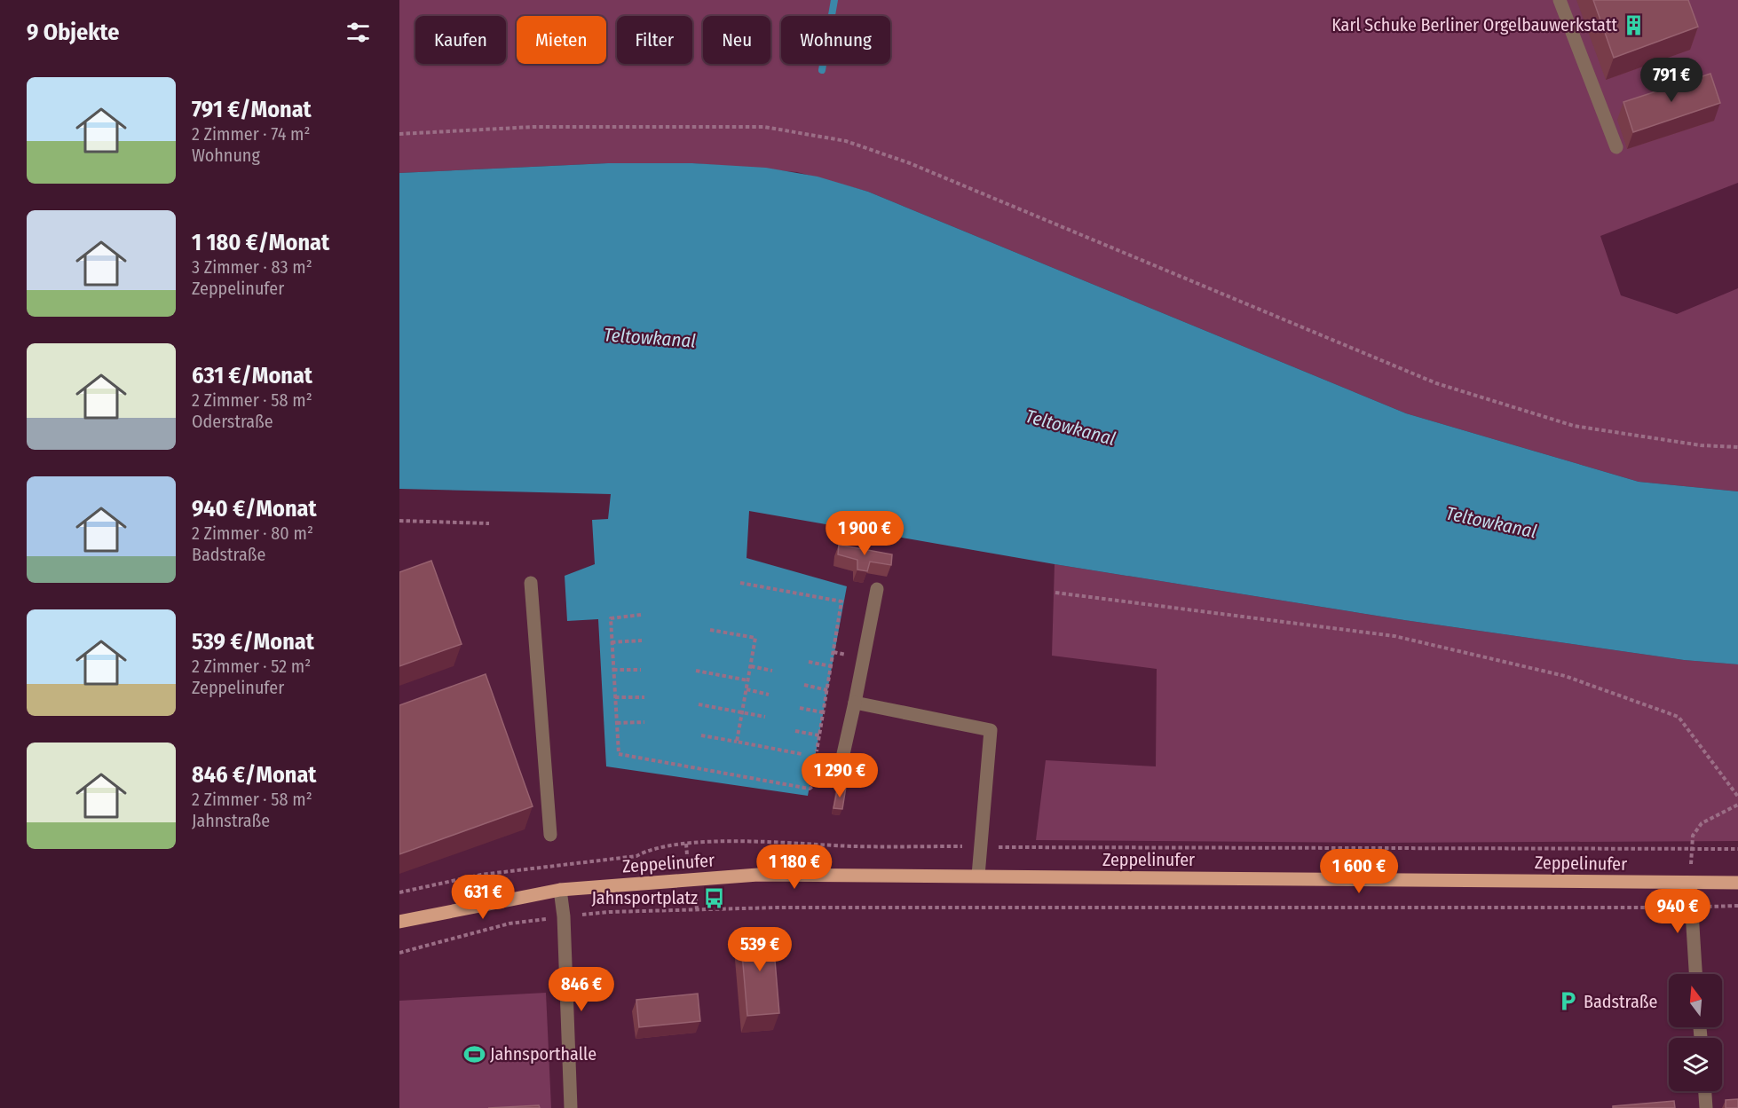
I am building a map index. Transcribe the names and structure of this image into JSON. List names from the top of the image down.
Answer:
{
  "streets": {
    "main road": ["Zeppelinufer"]
  },
  "water": ["Teltowkanal"],
  "places": {
    "building": ["Karl Schuke Berliner Orgelbauwerkstatt"],
    "bus stop": ["Jahnsportplatz"],
    "parking": ["Badstraße"],
    "sports": ["Jahnsporthalle"]
  },
  "north": "top",
  "page": {
    "heading": "9 Objekte",
    "chip": [
      "Kaufen",
      "Mieten",
      "Filter",
      "Neu",
      "Wohnung"
    ],
    "price": [
      "791 €",
      "1 900 €",
      "1 290 €",
      "1 180 €",
      "1 600 €",
      "631 €",
      "940 €",
      "539 €",
      "846 €"
    ],
    "list": [
      {
        "name": "791 €/Monat",
        "note": "2 Zimmer · 74 m² · Wohnung"
      },
      {
        "name": "1 180 €/Monat",
        "note": "3 Zimmer · 83 m² · Zeppelinufer"
      },
      {
        "name": "631 €/Monat",
        "note": "2 Zimmer · 58 m² · Oderstraße"
      },
      {
        "name": "940 €/Monat",
        "note": "2 Zimmer · 80 m² · Badstraße"
      },
      {
        "name": "539 €/Monat",
        "note": "2 Zimmer · 52 m² · Zeppelinufer"
      },
      {
        "name": "846 €/Monat",
        "note": "2 Zimmer · 58 m² · Jahnstraße"
      }
    ]
  }
}
